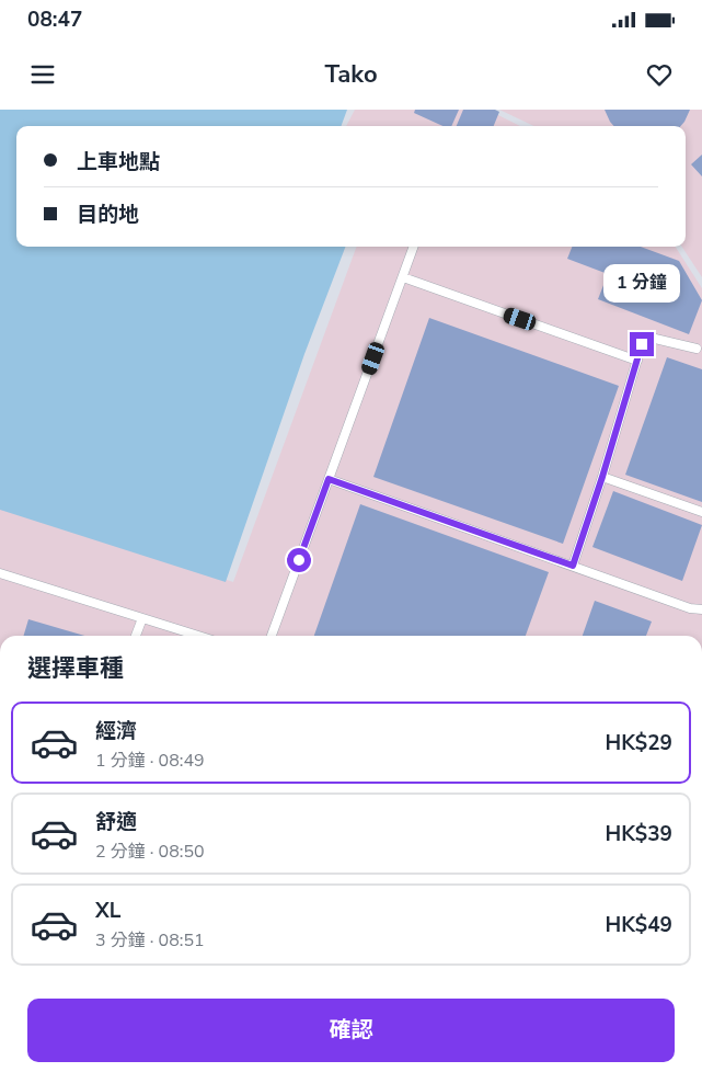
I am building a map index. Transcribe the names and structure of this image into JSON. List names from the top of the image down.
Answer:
{
  "page": {
    "status": "08:47",
    "header": "Tako",
    "banner": ["上車地點", "目的地"],
    "bubble": "1 分鐘",
    "heading": "選擇車種",
    "list": [
      {
        "name": "經濟",
        "note": "1 分鐘 · 08:49",
        "value": "HK$29"
      },
      {
        "name": "舒適",
        "note": "2 分鐘 · 08:50",
        "value": "HK$39"
      },
      {
        "name": "XL",
        "note": "3 分鐘 · 08:51",
        "value": "HK$49"
      }
    ],
    "buttons": "確認"
  }
}
